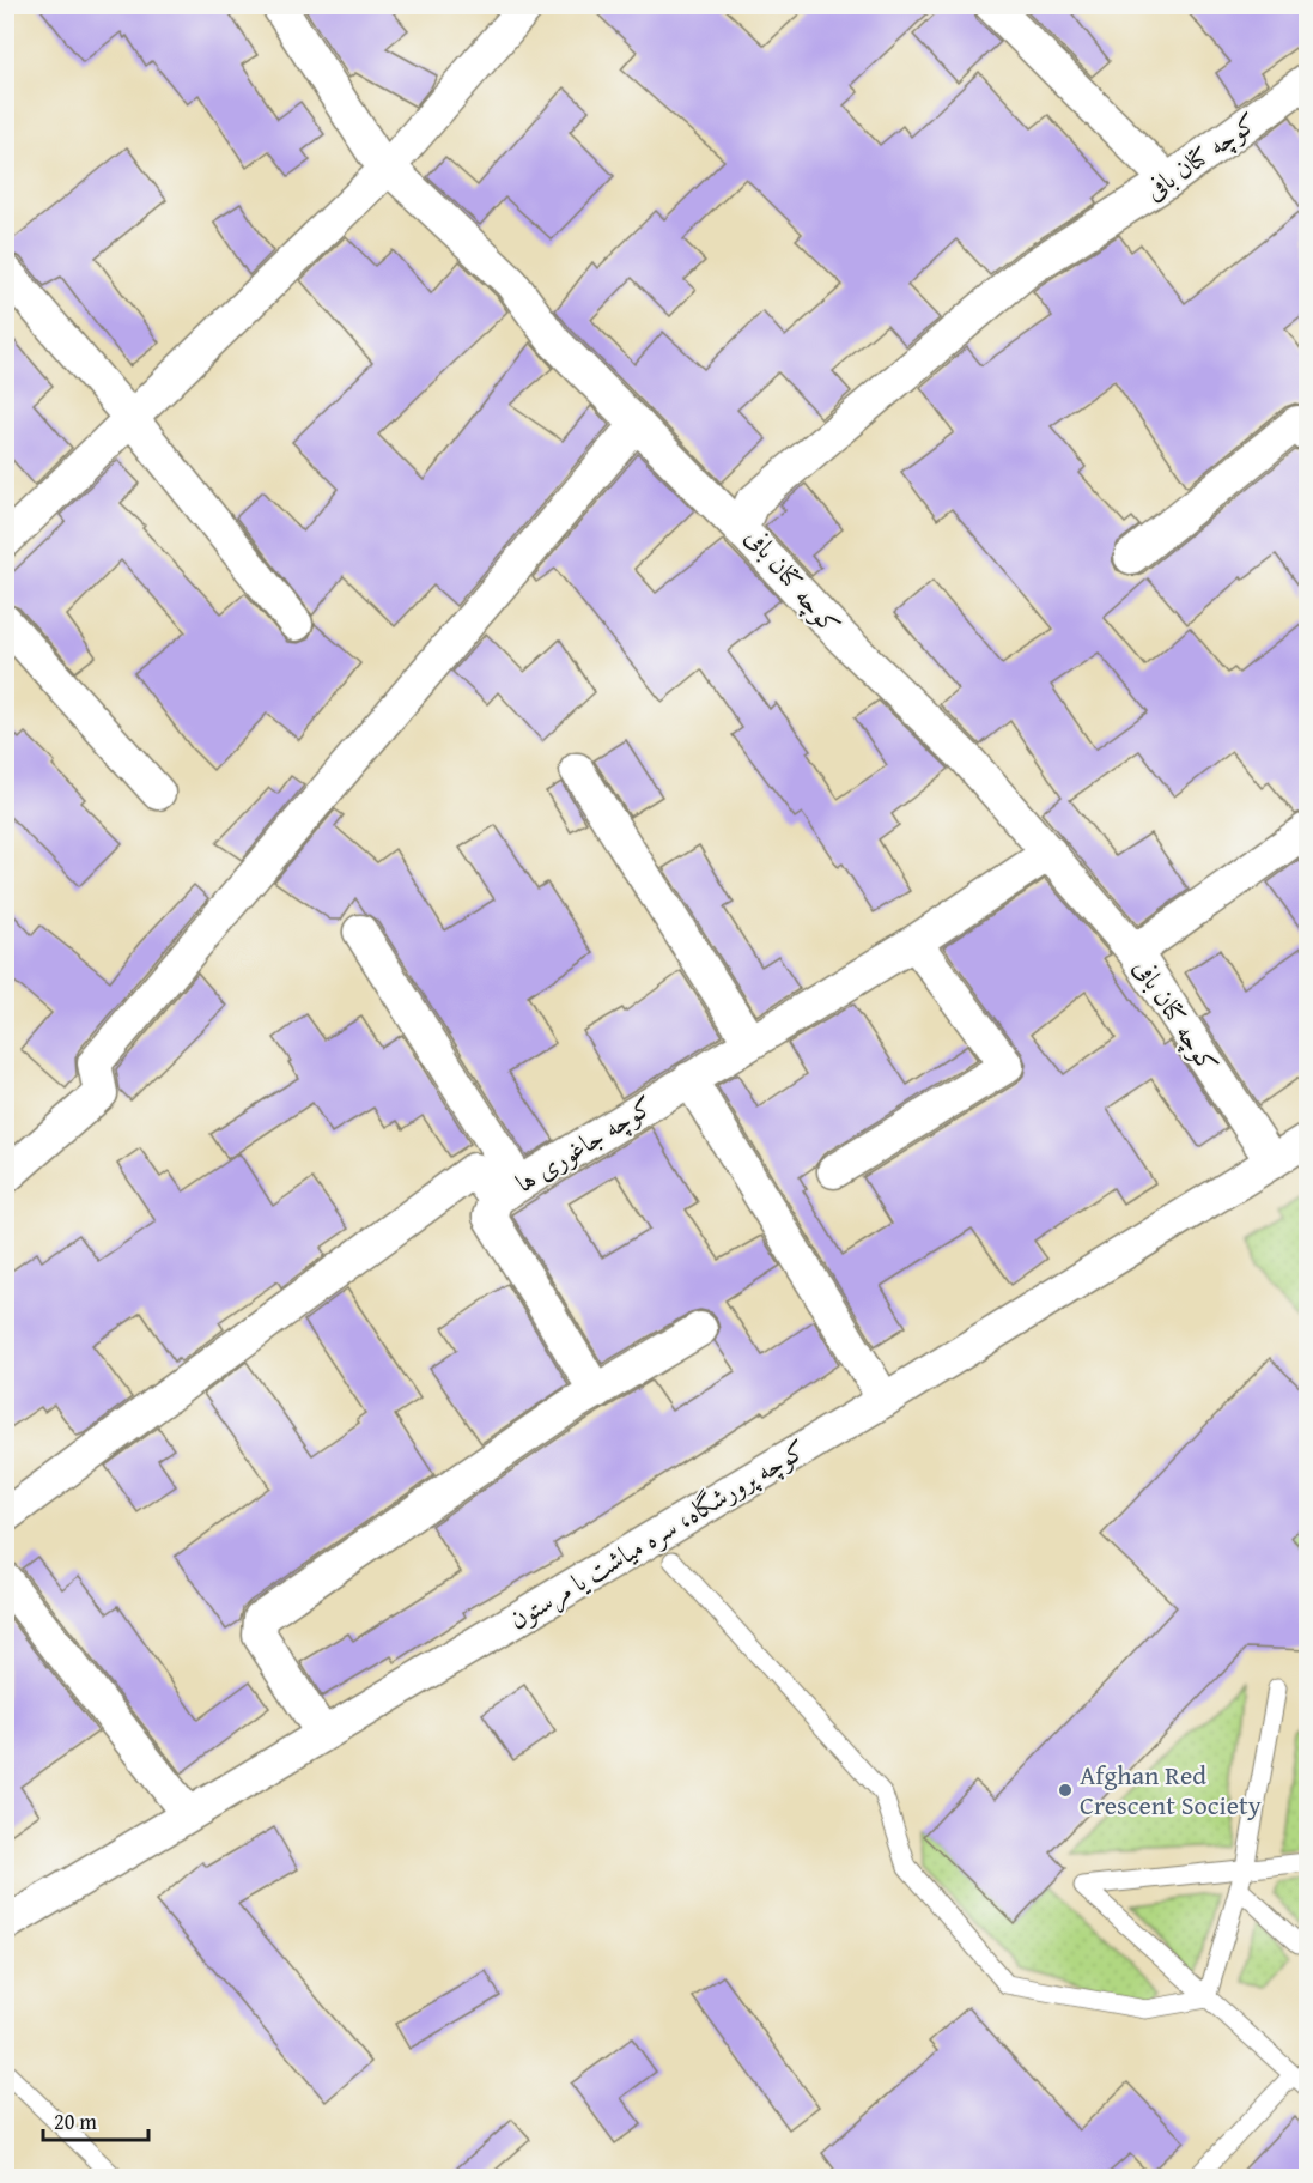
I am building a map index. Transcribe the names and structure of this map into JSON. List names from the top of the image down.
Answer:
{
  "streets": {
    "street": ["کوچه کتان بافی", "کوچه جاغوری ها", "کوچه پرورشگاه، سره میاشت یا مرستون"]
  },
  "crossings": [
    ["کوچه کتان بافی", "کوچه جاغوری ها"],
    ["کوچه کتان بافی", "کوچه پرورشگاه، سره میاشت یا مرستون"]
  ],
  "places": ["Afghan Red Crescent Society"],
  "scale_bar": "20 m"
}
